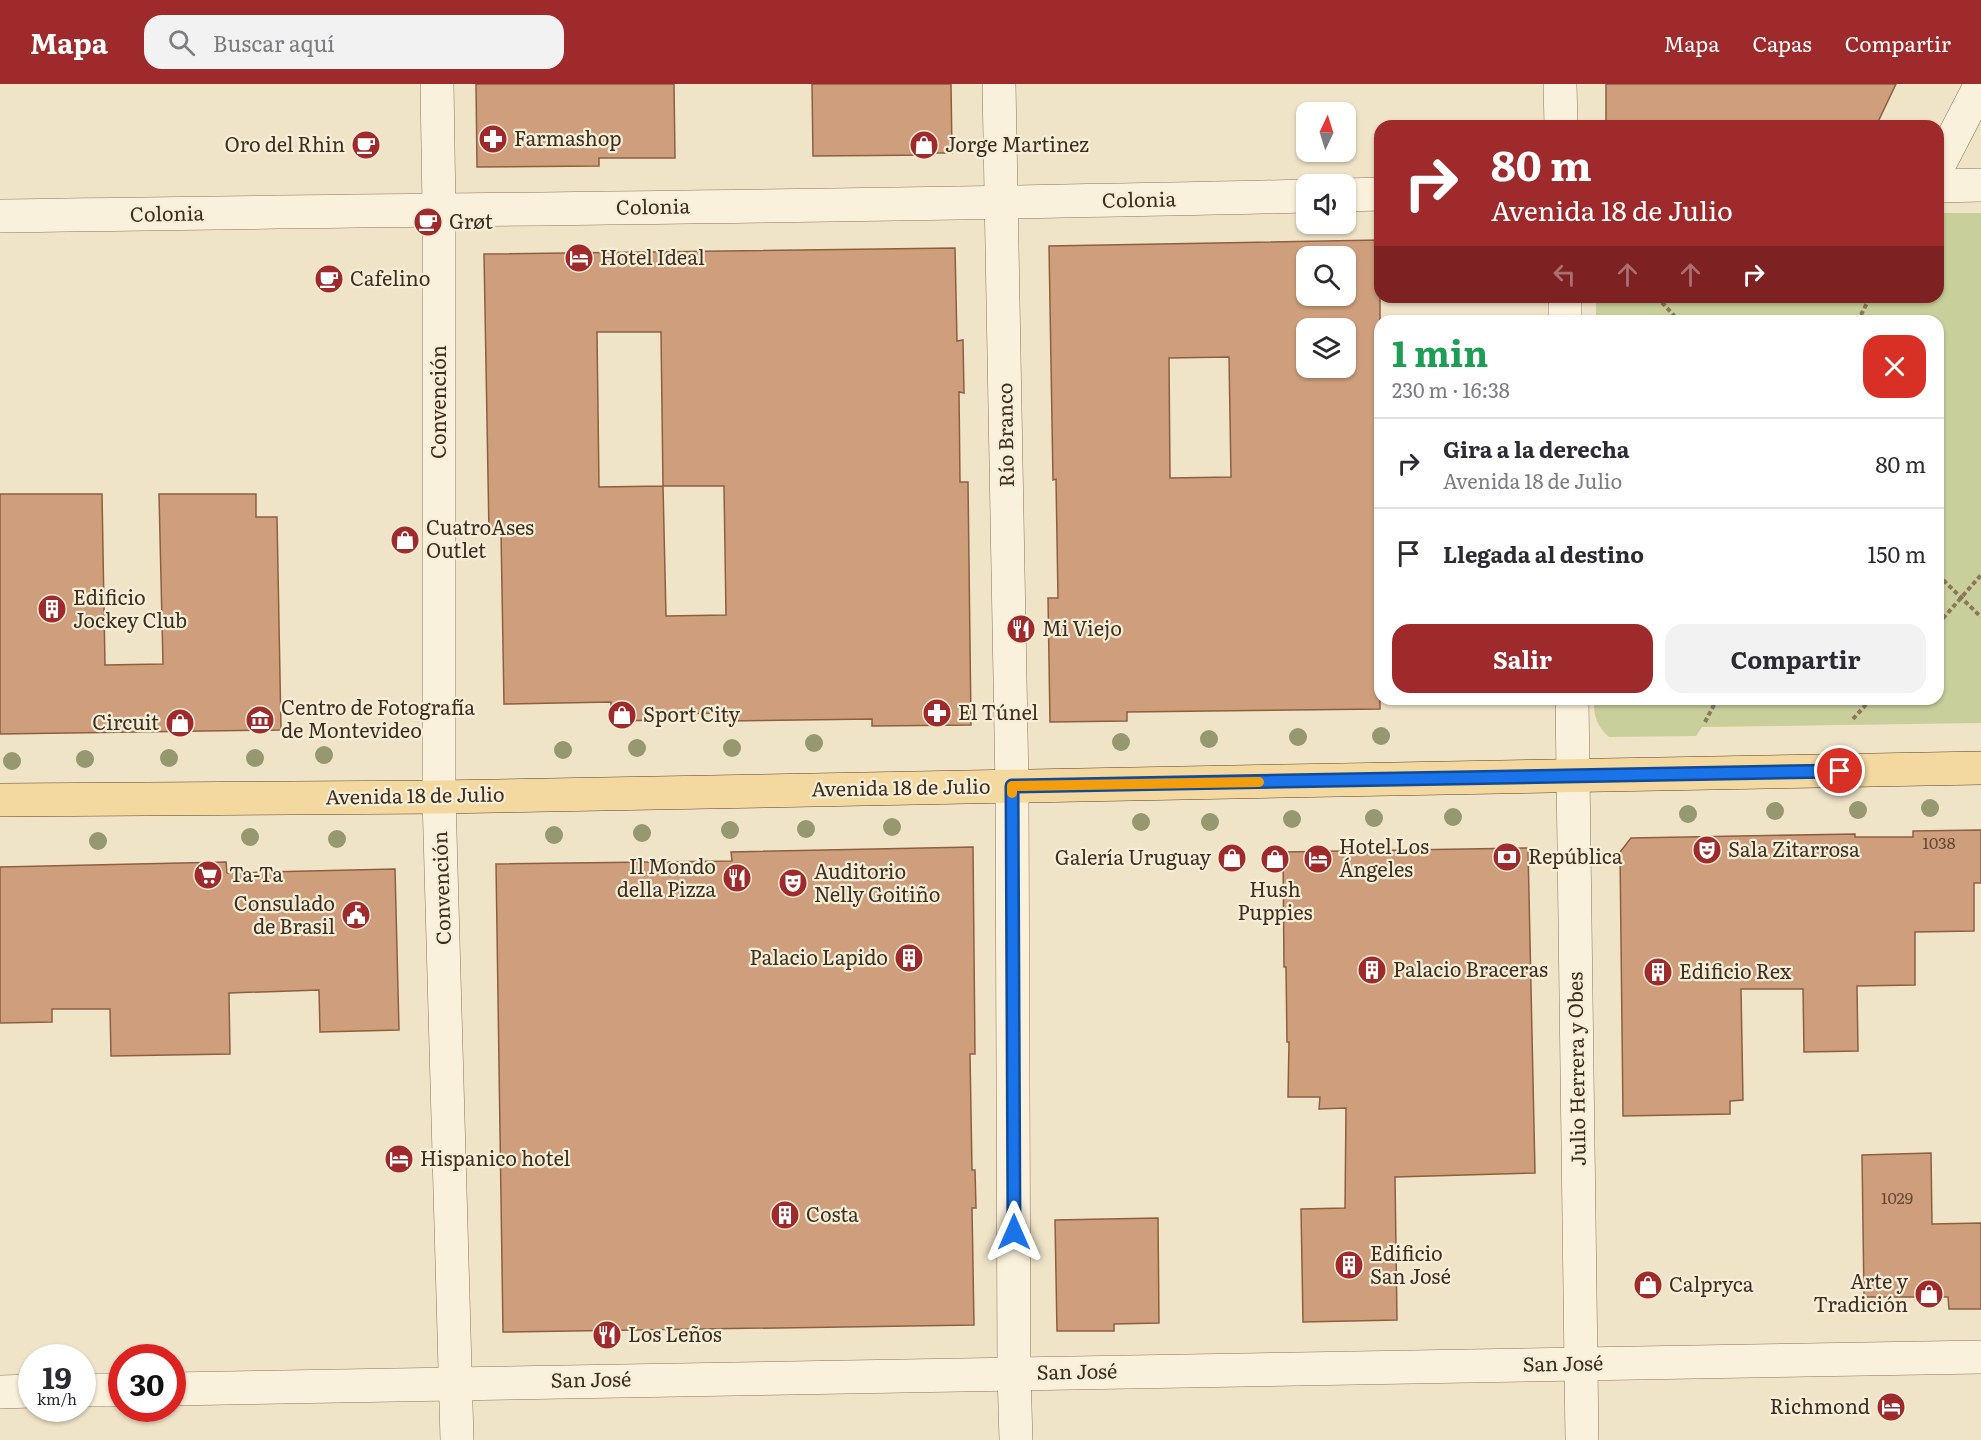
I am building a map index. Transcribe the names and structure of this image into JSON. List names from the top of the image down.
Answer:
{
  "streets": {
    "main road": ["Avenida 18 de Julio"],
    "street": [
      "Colonia",
      "Convención",
      "Río Branco",
      "Julio Herrera y Obes",
      "San José"
    ]
  },
  "crossings": [
    ["Colonia", "Convención"],
    ["Colonia", "Río Branco"],
    ["Convención", "Avenida 18 de Julio"],
    ["Convención", "San José"],
    ["Río Branco", "Avenida 18 de Julio"],
    ["Río Branco", "San José"],
    ["Avenida 18 de Julio", "Julio Herrera y Obes"],
    ["Julio Herrera y Obes", "San José"]
  ],
  "places": {
    "pharmacy": ["Farmashop", "El Túnel"],
    "cafe": ["Oro del Rhin", "Grøt", "Cafelino"],
    "shop": [
      "Jorge Martinez",
      "CuatroAses Outlet",
      "Sport City",
      "Circuit",
      "Galería Uruguay",
      "Hush Puppies",
      "Calpryca",
      "Arte y Tradición"
    ],
    "hotel": [
      "Hotel Ideal",
      "Hotel Los Ángeles",
      "Hispanico hotel",
      "Richmond"
    ],
    "building": [
      "Edificio Jockey Club",
      "Palacio Lapido",
      "Palacio Braceras",
      "Edificio Rex",
      "Costa",
      "Edificio San José"
    ],
    "restaurant": ["Mi Viejo", "Il Mondo della Pizza", "Los Leños"],
    "museum": ["Centro de Fotografía de Montevideo"],
    "theatre": ["Sala Zitarrosa", "Auditorio Nelly Goitiño"],
    "bank": ["República"],
    "supermarket": ["Ta-Ta"],
    "public building": ["Consulado de Brasil"]
  },
  "house_numbers": ["1038", "1029"],
  "north": "top",
  "page": {
    "header": "Mapa",
    "search": "Buscar aquí",
    "nav": ["Mapa", "Capas", "Compartir"],
    "turn": ["80 m", "Avenida 18 de Julio"],
    "heading": ["1 min", "230 m · 16:38"],
    "list": [
      {
        "name": "Gira a la derecha",
        "note": "Avenida 18 de Julio",
        "value": "80 m"
      },
      {
        "name": "Llegada al destino",
        "value": "150 m"
      }
    ],
    "buttons": ["Salir", "Compartir"],
    "speed": "19 km/h",
    "limit": "30"
  }
}
